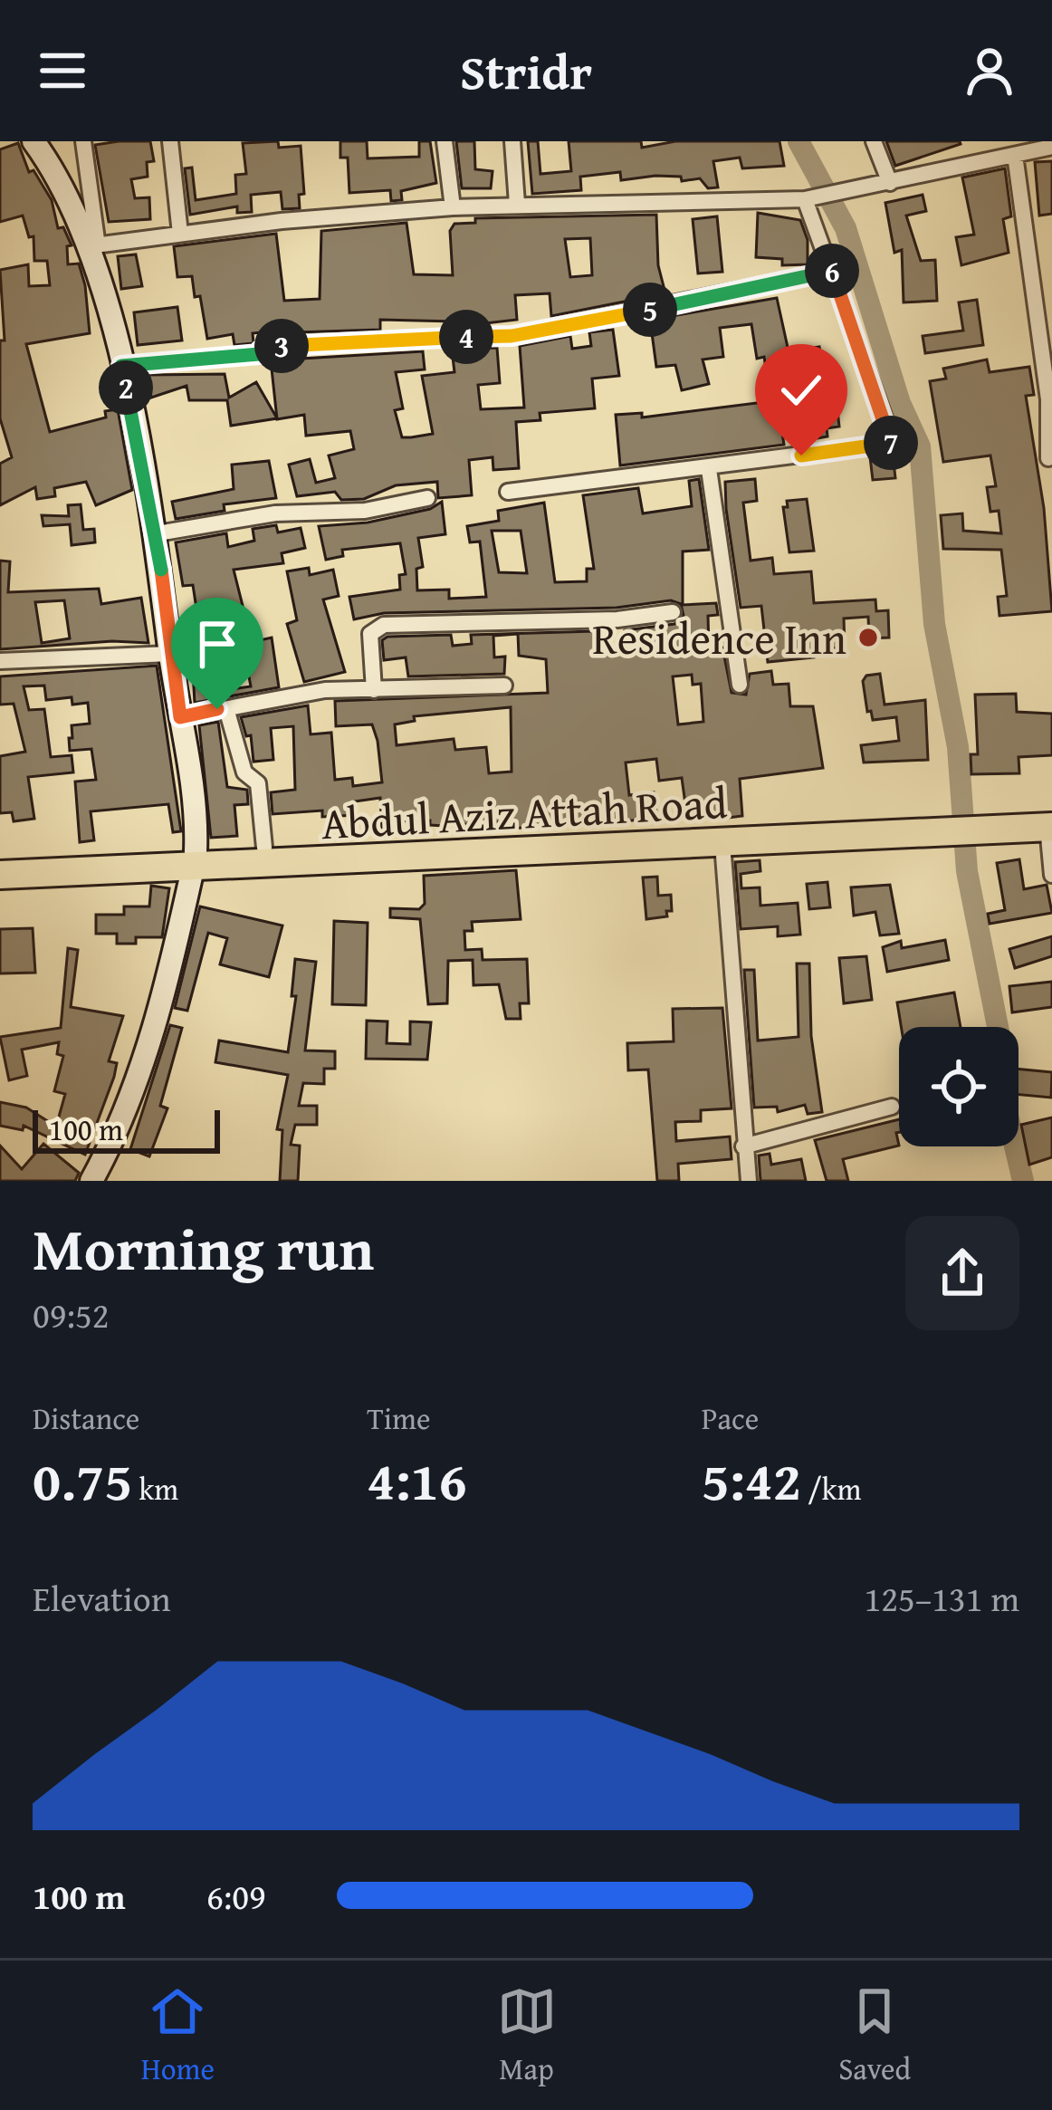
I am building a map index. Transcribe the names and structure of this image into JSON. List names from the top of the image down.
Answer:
{
  "streets": {
    "highway": ["Abdul Aziz Attah Road"]
  },
  "places": ["Residence Inn"],
  "scale_bar": "100 m",
  "page": {
    "header": "Stridr",
    "pins": [
      "6",
      "5",
      "4",
      "3",
      "2",
      "7"
    ],
    "scale": "100 m",
    "heading": ["Morning run", "09:52"],
    "stats": [
      ["Distance", "0.75 km"],
      ["Time", "4:16"],
      ["Pace", "5:42 /km"]
    ],
    "chart": ["Elevation", "125–131 m"],
    "list": [
      {
        "name": "100 m",
        "note": "6:09"
      }
    ],
    "tabs": ["Home", "Map", "Saved"]
  }
}
